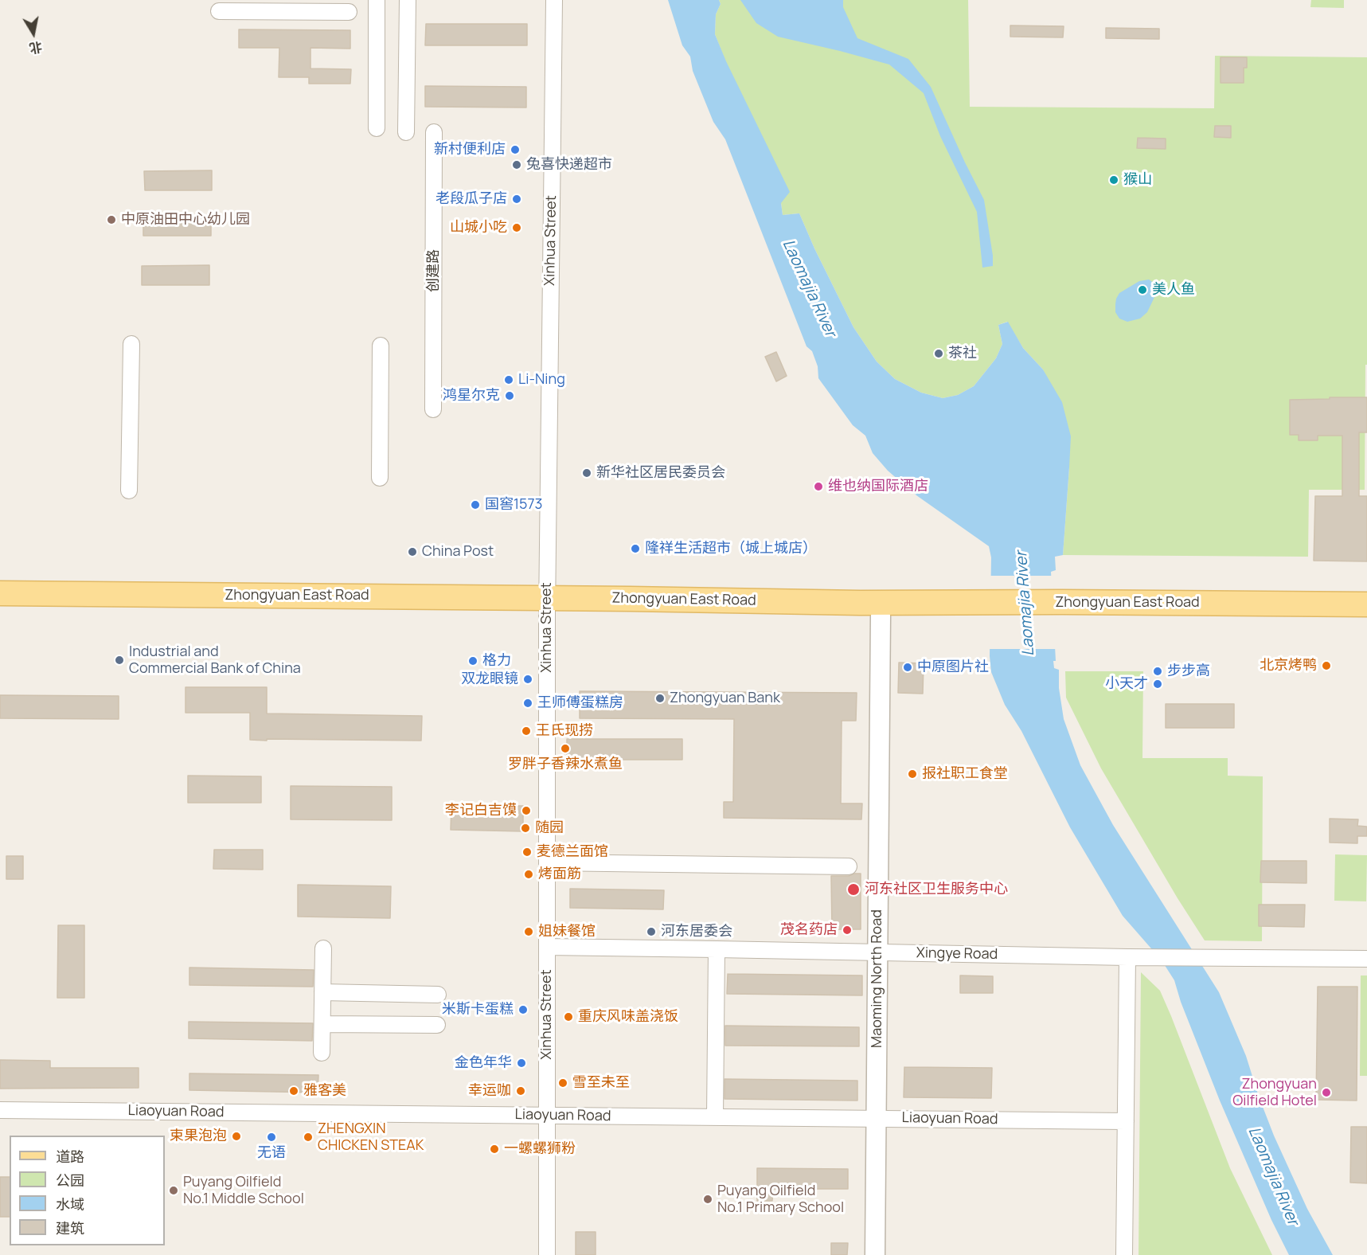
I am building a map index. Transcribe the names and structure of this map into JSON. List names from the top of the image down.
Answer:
{
  "streets": {
    "main road": ["Zhongyuan East Road"],
    "street": [
      "Xinhua Street",
      "创建路",
      "Xingye Road",
      "Maoming North Road",
      "Liaoyuan Road"
    ]
  },
  "crossings": [
    ["Xinhua Street", "Zhongyuan East Road"],
    ["Xinhua Street", "Xingye Road"],
    ["Xinhua Street", "Liaoyuan Road"],
    ["Zhongyuan East Road", "Maoming North Road"],
    ["Xingye Road", "Maoming North Road"],
    ["Maoming North Road", "Liaoyuan Road"]
  ],
  "water": ["Laomajia River"],
  "places": [
    "新村便利店",
    "兔喜快递超市",
    "猴山",
    "老段瓜子店",
    "中原油田中心幼儿园",
    "山城小吃",
    "美人鱼",
    "茶社",
    "Li-Ning",
    "鸿星尔克",
    "新华社区居民委员会",
    "维也纳国际酒店",
    "国窖1573",
    "隆祥生活超市（城上城店）",
    "China Post",
    "Industrial and Commercial Bank of China",
    "格力",
    "北京烤鸭",
    "中原图片社",
    "步步高",
    "双龙眼镜",
    "小天才",
    "Zhongyuan Bank",
    "王师傅蛋糕房",
    "王氏现捞",
    "罗胖子香辣水煮鱼",
    "报社职工食堂",
    "李记白吉馍",
    "随园",
    "麦德兰面馆",
    "烤面筋",
    "河东社区卫生服务中心",
    "茂名药店",
    "姐妹餐馆",
    "河东居委会",
    "米斯卡蛋糕",
    "重庆风味盖浇饭",
    "金色年华",
    "雪至未至",
    "雅客美",
    "幸运咖",
    "Zhongyuan Oilfield Hotel",
    "束果泡泡",
    "无语",
    "ZHENGXIN CHICKEN STEAK",
    "一螺螺狮粉",
    "Puyang Oilfield No.1 Middle School",
    "Puyang Oilfield No.1 Primary School"
  ],
  "legend": [
    "道路",
    "公园",
    "水域",
    "建筑"
  ],
  "north": "bottom"
}
